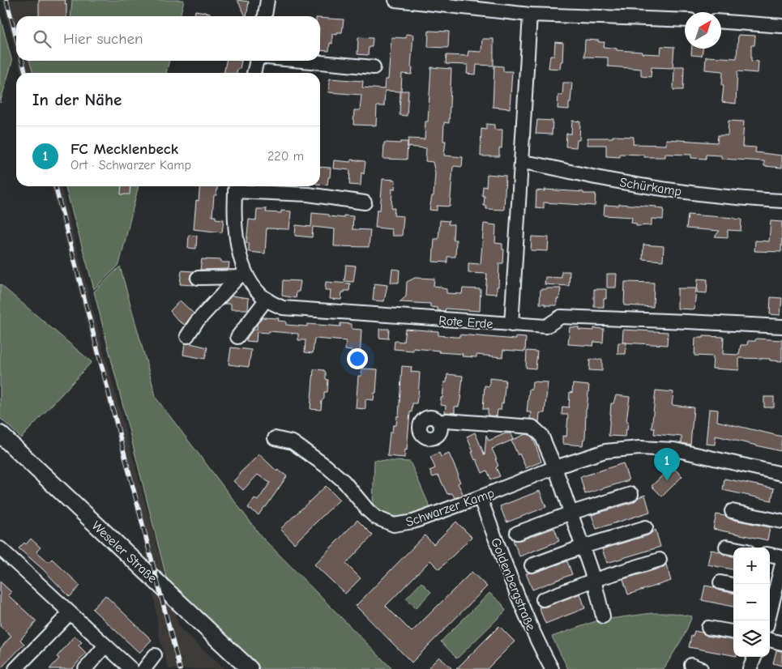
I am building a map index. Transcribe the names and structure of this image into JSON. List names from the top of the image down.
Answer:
{
  "streets": {
    "main road": ["Weseler Straße"],
    "street": [
      "Schürkamp",
      "Rote Erde",
      "Schwarzer Kamp",
      "Goldenbergstraße"
    ]
  },
  "crossings": [
    ["Schwarzer Kamp", "Goldenbergstraße"]
  ],
  "north": "top right",
  "page": {
    "search": "Hier suchen",
    "heading": "In der Nähe",
    "list": [
      {
        "mark": "1",
        "name": "FC Mecklenbeck",
        "note": "Ort · Schwarzer Kamp",
        "value": "220 m"
      }
    ],
    "pins": "1",
    "map_buttons": ["+", "−"]
  }
}
